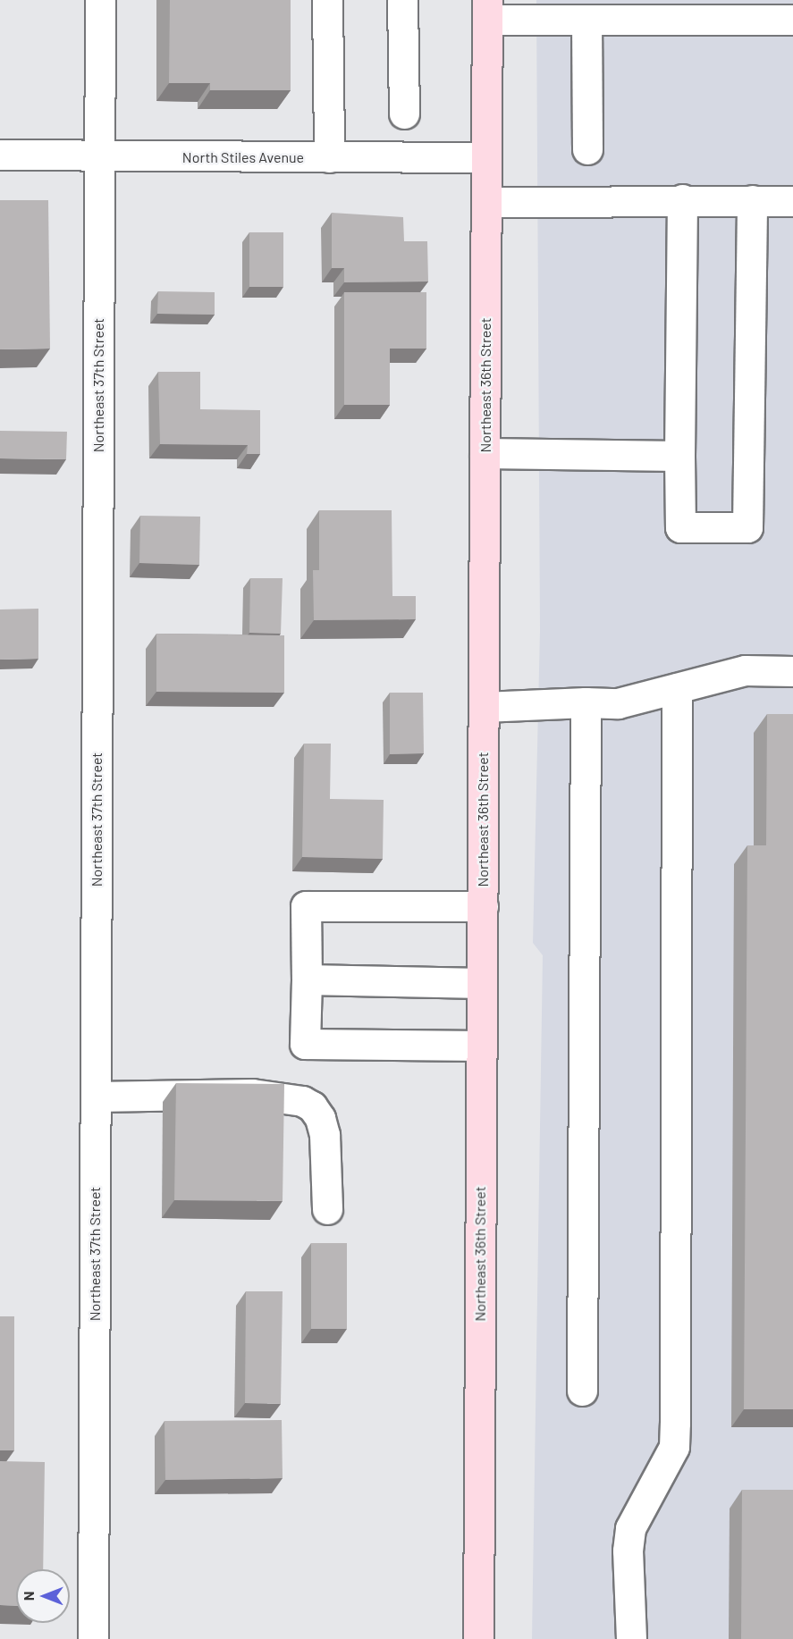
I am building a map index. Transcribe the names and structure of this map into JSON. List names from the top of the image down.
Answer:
{
  "streets": {
    "main road": ["Northeast 36th Street"],
    "street": ["North Stiles Avenue", "Northeast 37th Street"]
  },
  "crossings": [
    ["North Stiles Avenue", "Northeast 37th Street"],
    ["North Stiles Avenue", "Northeast 36th Street"]
  ],
  "north": "left"
}
